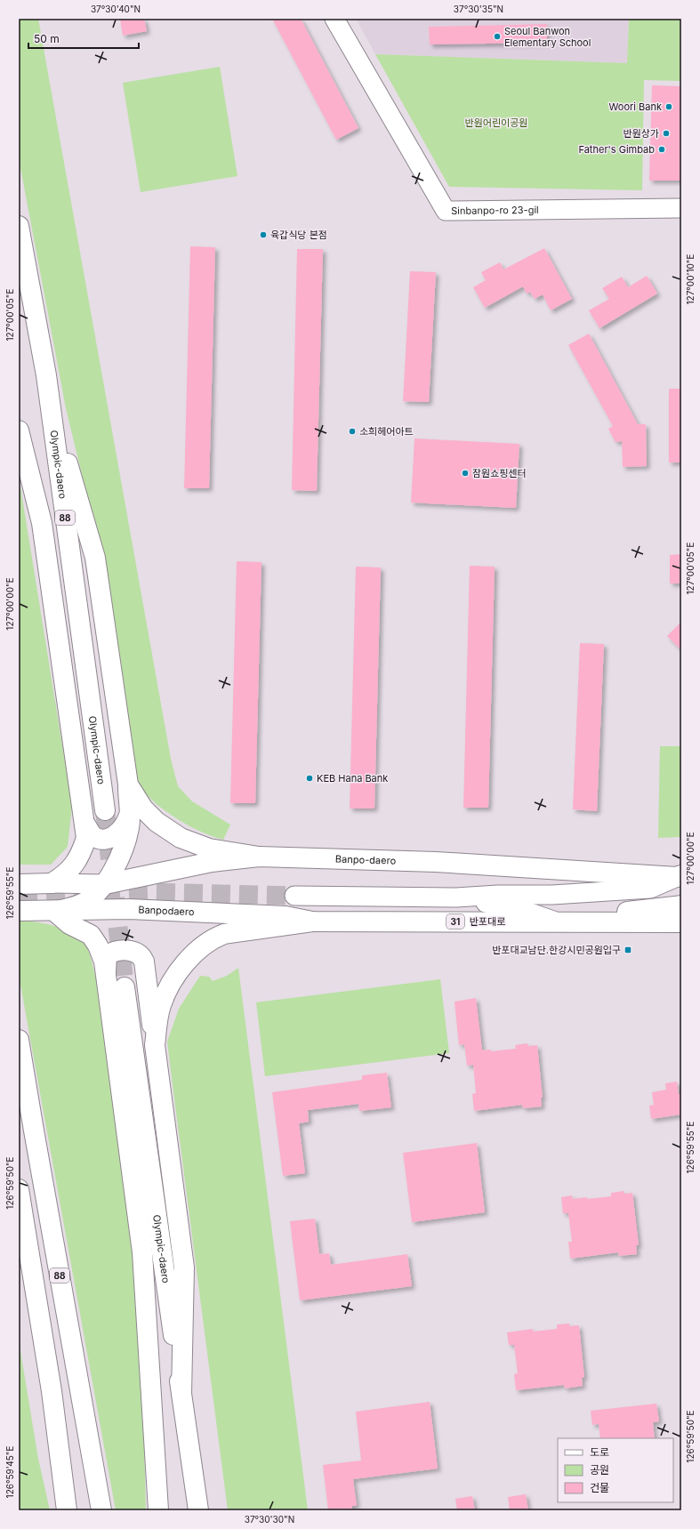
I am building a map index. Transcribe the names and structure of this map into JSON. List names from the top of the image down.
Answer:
{
  "streets": {
    "main road": [
      "Olympic-daero",
      "88",
      "Banpo-daero",
      "Banpodaero",
      "31",
      "반포대로"
    ],
    "street": ["Sinbanpo-ro 23-gil"]
  },
  "crossings": [
    ["Banpodaero", "반포대로"],
    ["31", "반포대로"]
  ],
  "parks": ["반원어린이공원"],
  "places": {
    "other": [
      "Seoul Banwon Elementary School",
      "Woori Bank",
      "반원상가",
      "Father's Gimbab",
      "육갑식당 본점",
      "소희헤어아트",
      "잠원쇼핑센터",
      "KEB Hana Bank"
    ],
    "transit": ["반포대교남단.한강시민공원입구"]
  },
  "legend": ["도로", "공원", "건물"],
  "scale_bar": "50 m",
  "coordinates": [
    "37°30'40\"N",
    "37°30'35\"N",
    "127°00'10\"E",
    "127°00'05\"E",
    "127°00'00\"E",
    "126°59'55\"E",
    "126°59'50\"E",
    "126°59'45\"E",
    "37°30'30\"N"
  ]
}
